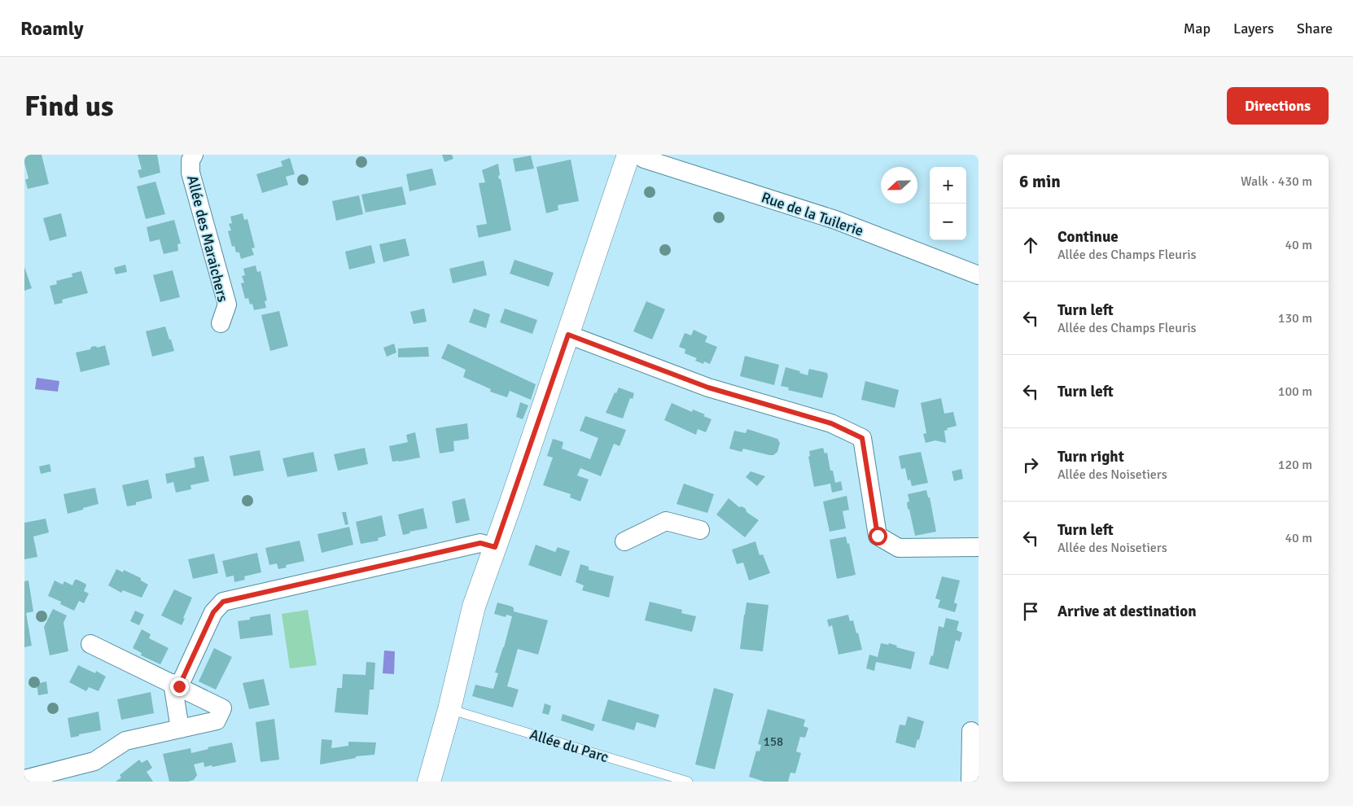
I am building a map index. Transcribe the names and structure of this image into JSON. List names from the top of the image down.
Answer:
{
  "streets": {
    "street": ["Rue de la Tuilerie", "Allée des Maraichers"],
    "lane": ["Allée du Parc"]
  },
  "house_numbers": ["158"],
  "north": "left",
  "page": {
    "header": "Roamly",
    "nav": ["Map", "Layers", "Share"],
    "buttons": "Directions",
    "title": "Find us",
    "heading": ["6 min", "Walk · 430 m"],
    "map_buttons": ["+", "−"],
    "list": [
      ["Continue", "Allée des Champs Fleuris", "40 m"],
      ["Turn left", "Allée des Champs Fleuris", "130 m"],
      ["Turn left", "100 m"],
      ["Turn right", "Allée des Noisetiers", "120 m"],
      ["Turn left", "Allée des Noisetiers", "40 m"],
      "Arrive at destination"
    ]
  }
}
